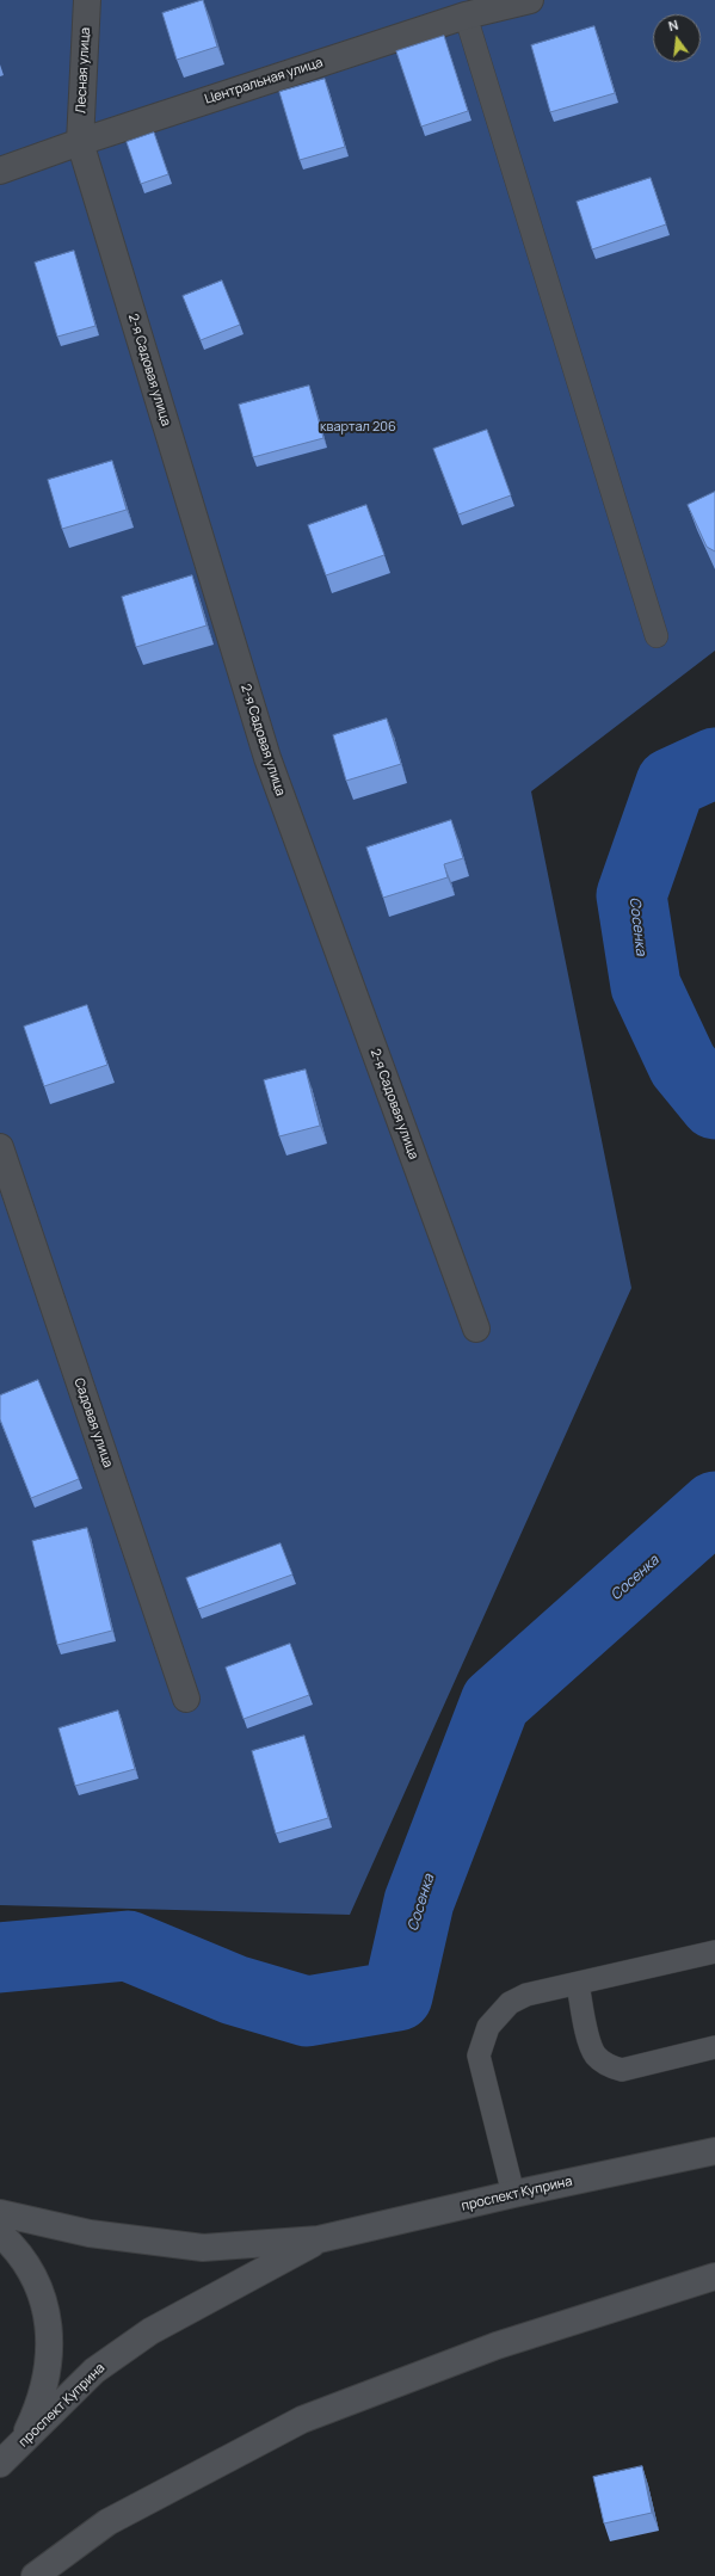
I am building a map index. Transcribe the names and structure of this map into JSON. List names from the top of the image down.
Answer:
{
  "streets": {
    "street": [
      "Лесная улица",
      "Центральная улица",
      "2-я Садовая улица",
      "Садовая улица",
      "проспект Куприна"
    ]
  },
  "crossings": [
    ["Лесная улица", "Центральная улица"],
    ["Лесная улица", "2-я Садовая улица"],
    ["Центральная улица", "2-я Садовая улица"]
  ],
  "water": ["Сосенка"],
  "parks": ["квартал 206"],
  "north": "top"
}
